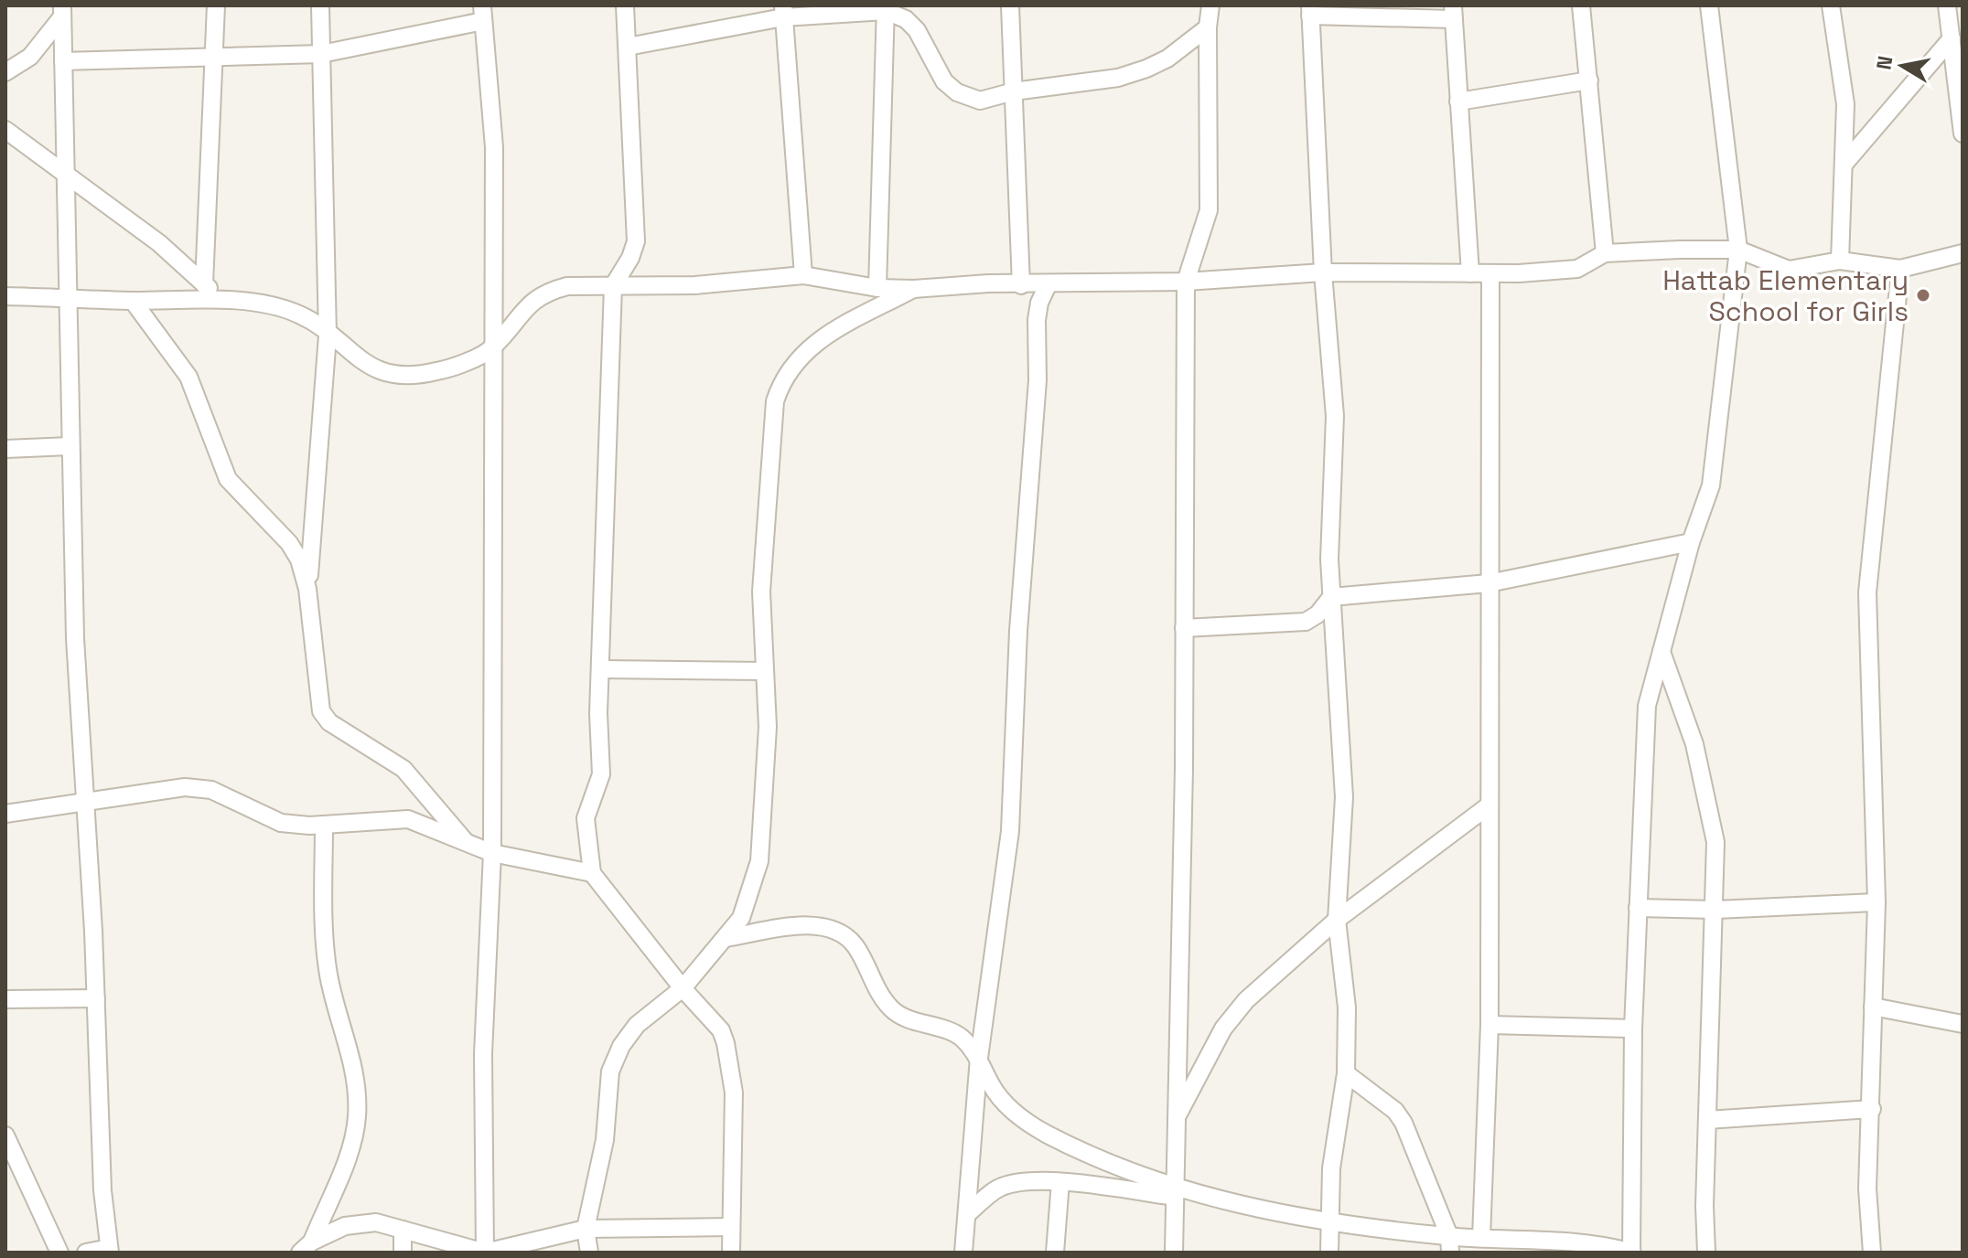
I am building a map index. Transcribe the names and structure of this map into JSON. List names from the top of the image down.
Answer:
{
  "places": ["Hattab Elementary School for Girls"],
  "north": "left"
}
